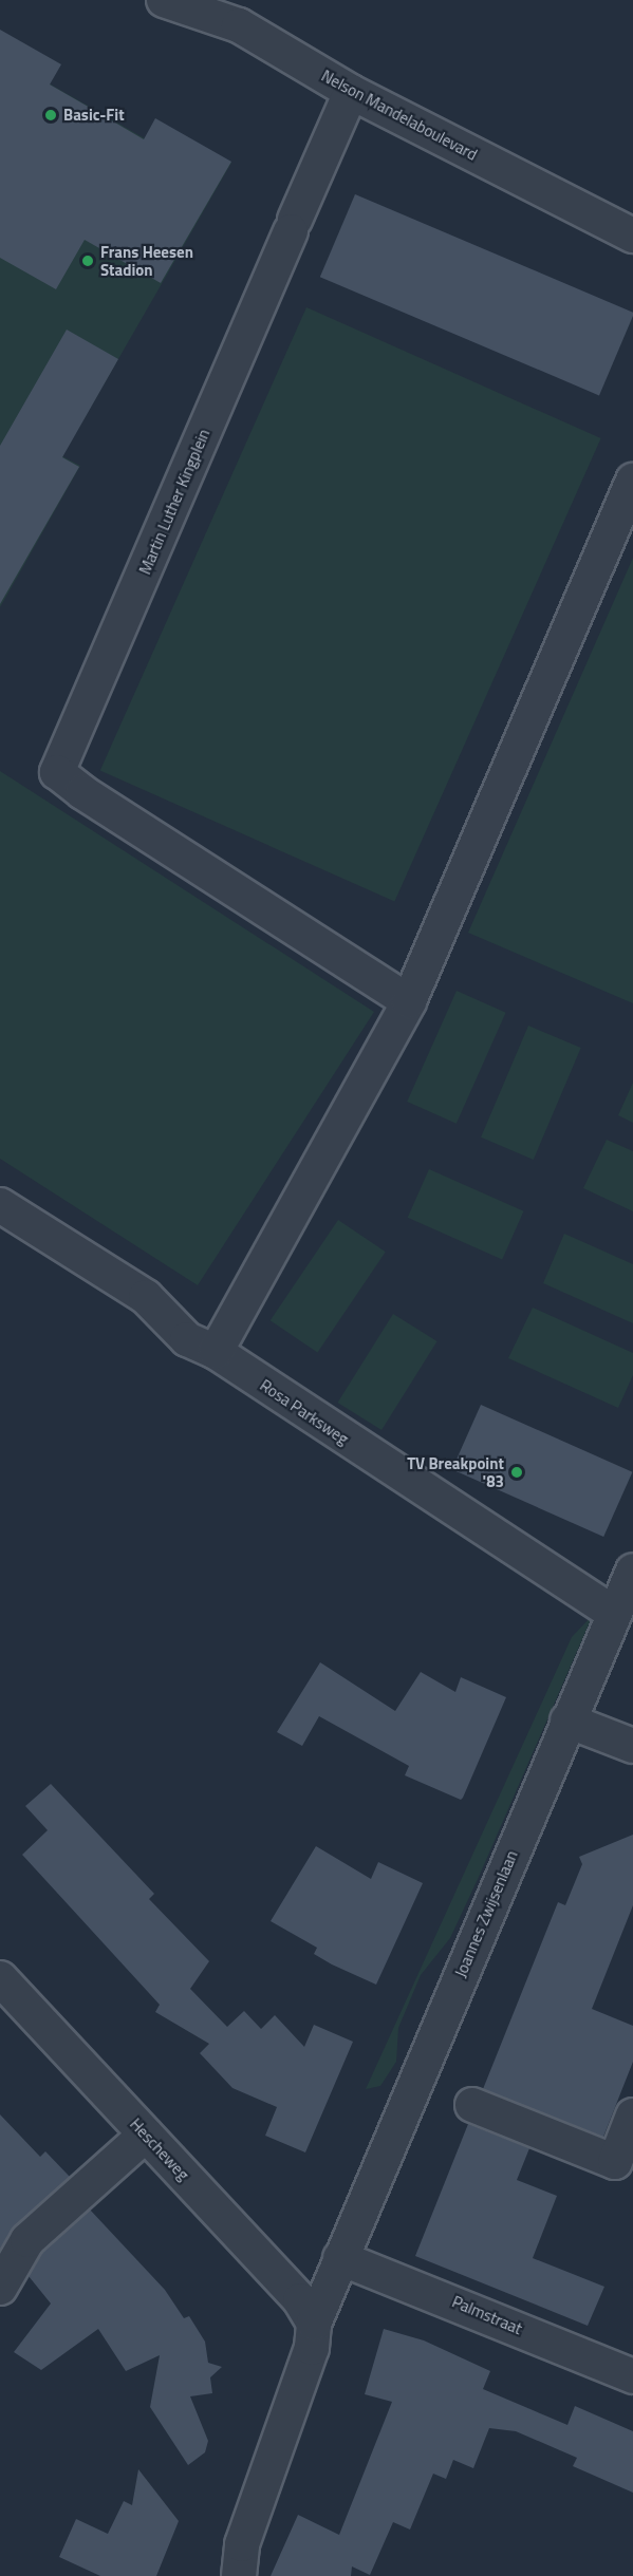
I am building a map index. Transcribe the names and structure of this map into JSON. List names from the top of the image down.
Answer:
{
  "streets": {
    "street": [
      "Nelson Mandelaboulevard",
      "Martin Luther Kingplein",
      "Rosa Parksweg",
      "Joannes Zwijsenlaan",
      "Hescheweg",
      "Palmstraat"
    ]
  },
  "crossings": [
    ["Nelson Mandelaboulevard", "Martin Luther Kingplein"],
    ["Rosa Parksweg", "Joannes Zwijsenlaan"],
    ["Joannes Zwijsenlaan", "Palmstraat"]
  ],
  "places": ["Basic-Fit", "Frans Heesen Stadion", "TV Breakpoint '83"]
}
